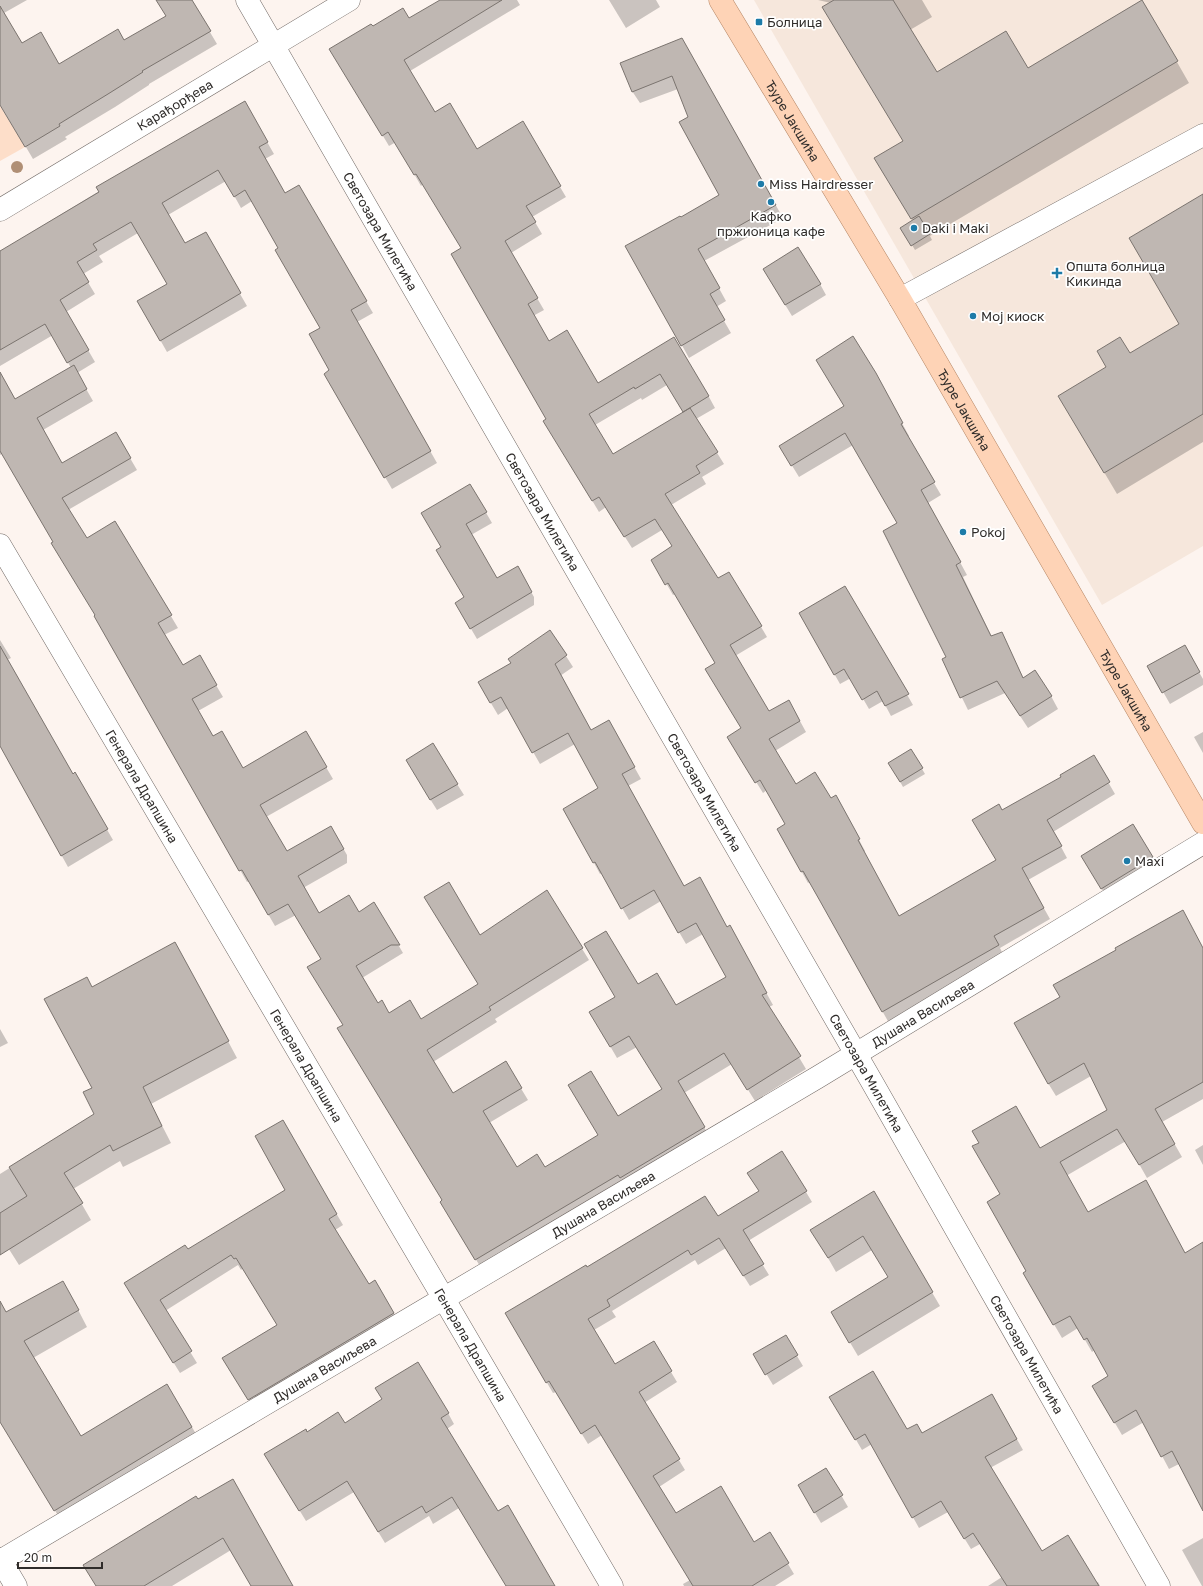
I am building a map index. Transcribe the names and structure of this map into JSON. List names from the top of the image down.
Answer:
{
  "streets": {
    "main road": ["Ђуре Јакшића"],
    "street": [
      "Карађорђева",
      "Светозара Милетића",
      "Генерала Драпшина",
      "Душана Васиљева"
    ]
  },
  "crossings": [
    ["Карађорђева", "Светозара Милетића"],
    ["Светозара Милетића", "Душана Васиљева"],
    ["Генерала Драпшина", "Душана Васиљева"]
  ],
  "places": {
    "transit": ["Болница"],
    "other": [
      "Miss Hairdresser",
      "Кафко пржионица кафе",
      "Daki i Maki",
      "Мој киоск",
      "Pokoj",
      "Maxi"
    ],
    "health": ["Општа болница Кикинда"]
  },
  "scale_bar": "20 m"
}
